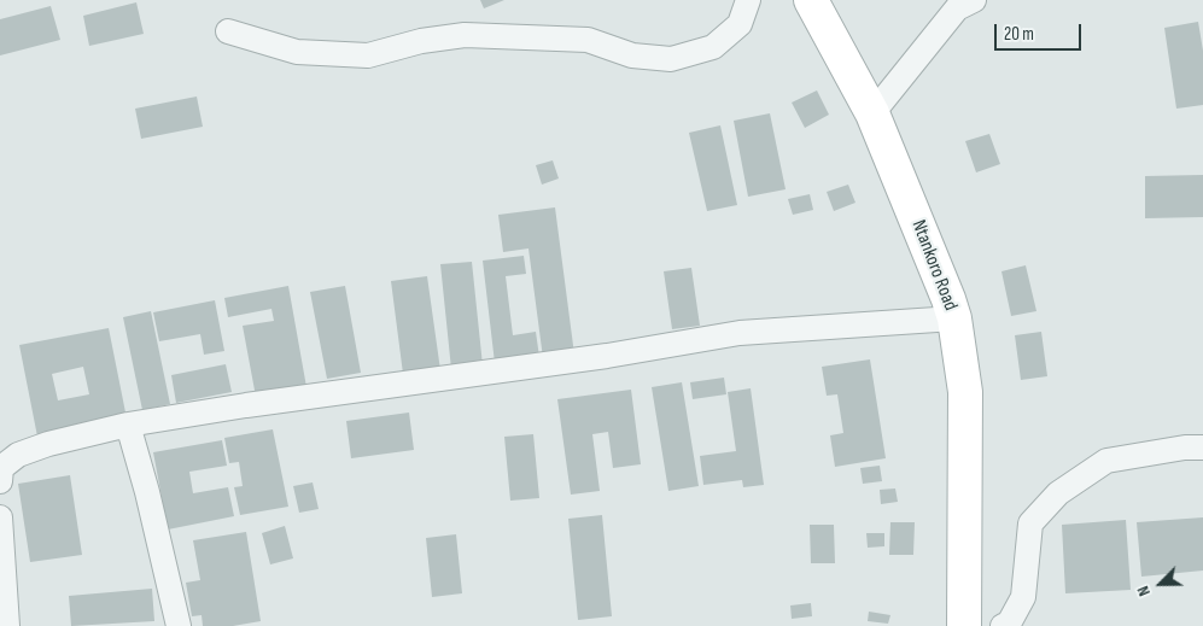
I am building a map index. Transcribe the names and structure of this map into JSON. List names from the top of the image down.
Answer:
{
  "streets": {
    "main road": ["Ntankoro Road"]
  },
  "scale_bar": "20 m",
  "north": "bottom left"
}
